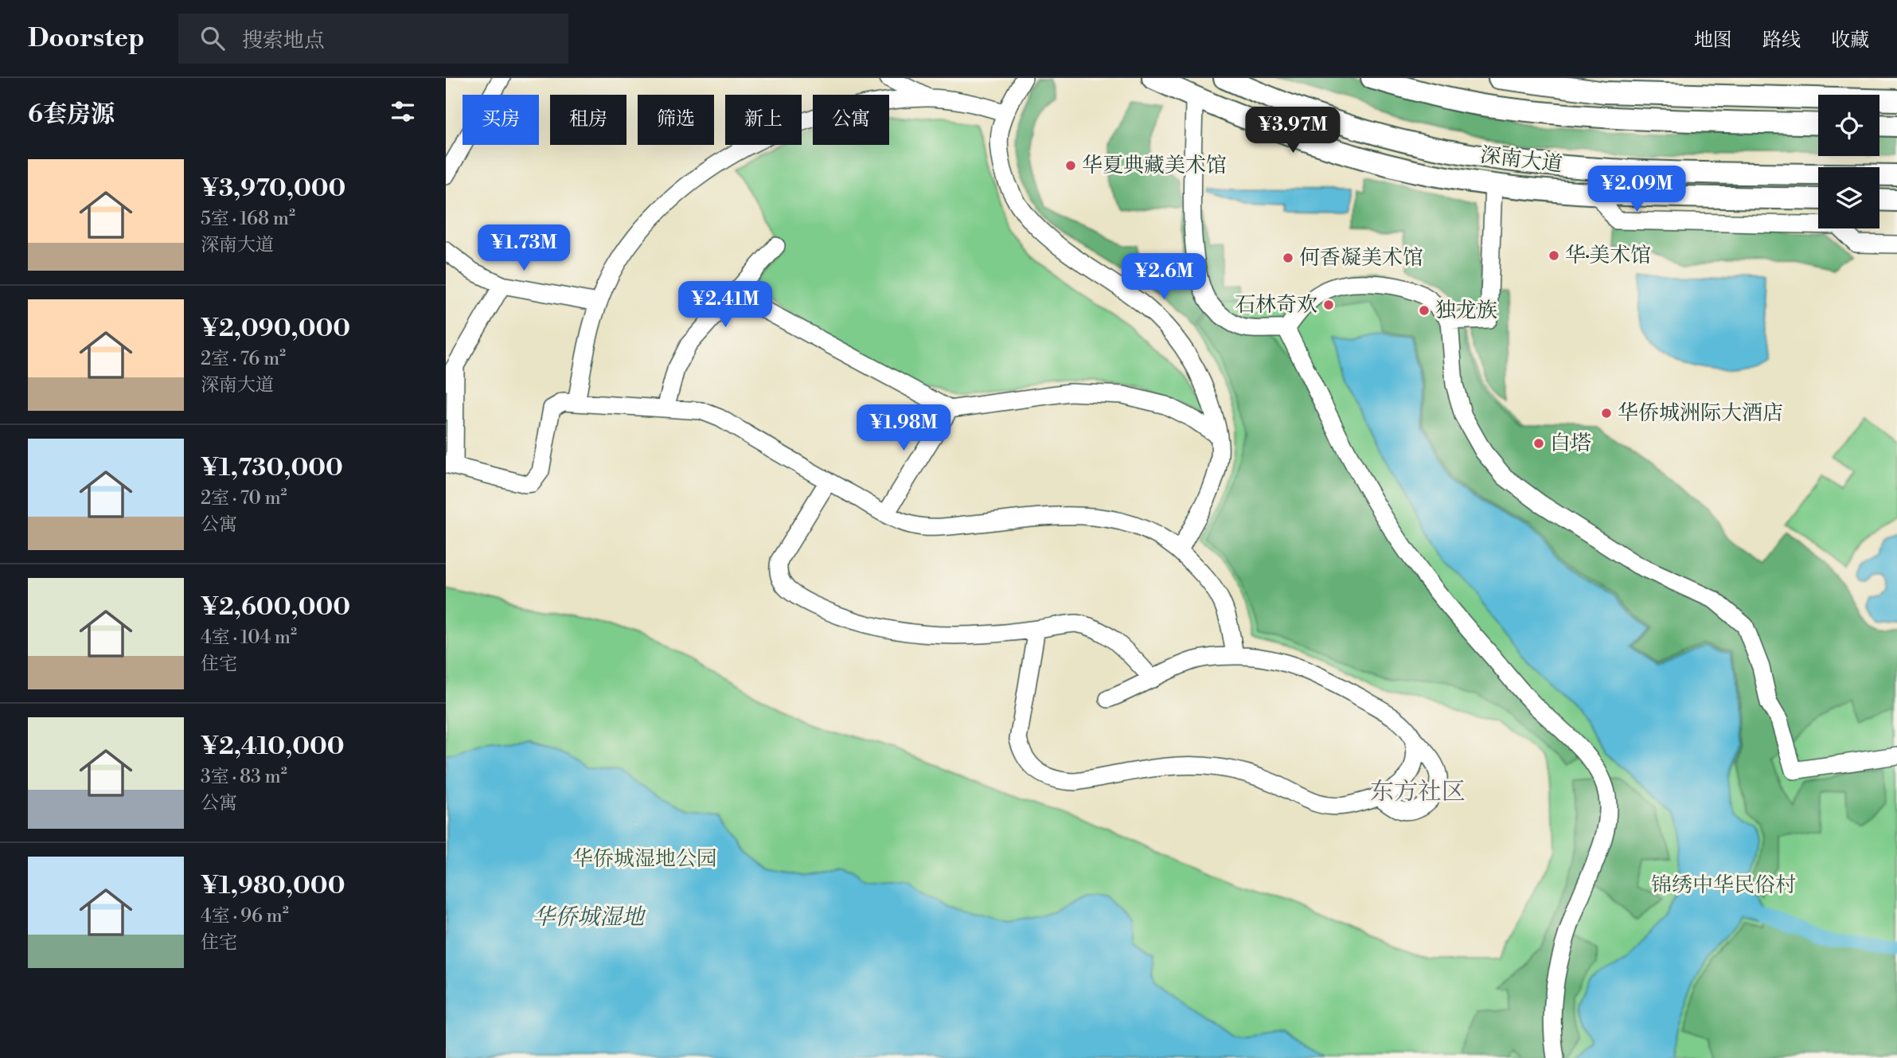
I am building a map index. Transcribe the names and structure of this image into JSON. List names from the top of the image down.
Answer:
{
  "streets": {
    "main road": ["深南大道"]
  },
  "districts": ["东方社区"],
  "water": ["华侨城湿地"],
  "parks": ["华侨城湿地公园", "锦绣中华民俗村"],
  "places": [
    "华夏典藏美术馆",
    "华·美术馆",
    "何香凝美术馆",
    "石林奇欢",
    "独龙族",
    "华侨城洲际大酒店",
    "白塔"
  ],
  "page": {
    "header": "Doorstep",
    "search": "搜索地点",
    "nav": ["地图", "路线", "收藏"],
    "heading": "6套房源",
    "chip": [
      "买房",
      "租房",
      "筛选",
      "新上",
      "公寓"
    ],
    "price": [
      "¥3.97M",
      "¥2.09M",
      "¥1.73M",
      "¥2.6M",
      "¥2.41M",
      "¥1.98M"
    ],
    "list": [
      {
        "name": "¥3,970,000",
        "note": "5室 · 168 m² · 深南大道"
      },
      {
        "name": "¥2,090,000",
        "note": "2室 · 76 m² · 深南大道"
      },
      {
        "name": "¥1,730,000",
        "note": "2室 · 70 m² · 公寓"
      },
      {
        "name": "¥2,600,000",
        "note": "4室 · 104 m² · 住宅"
      },
      {
        "name": "¥2,410,000",
        "note": "3室 · 83 m² · 公寓"
      },
      {
        "name": "¥1,980,000",
        "note": "4室 · 96 m² · 住宅"
      }
    ]
  }
}
